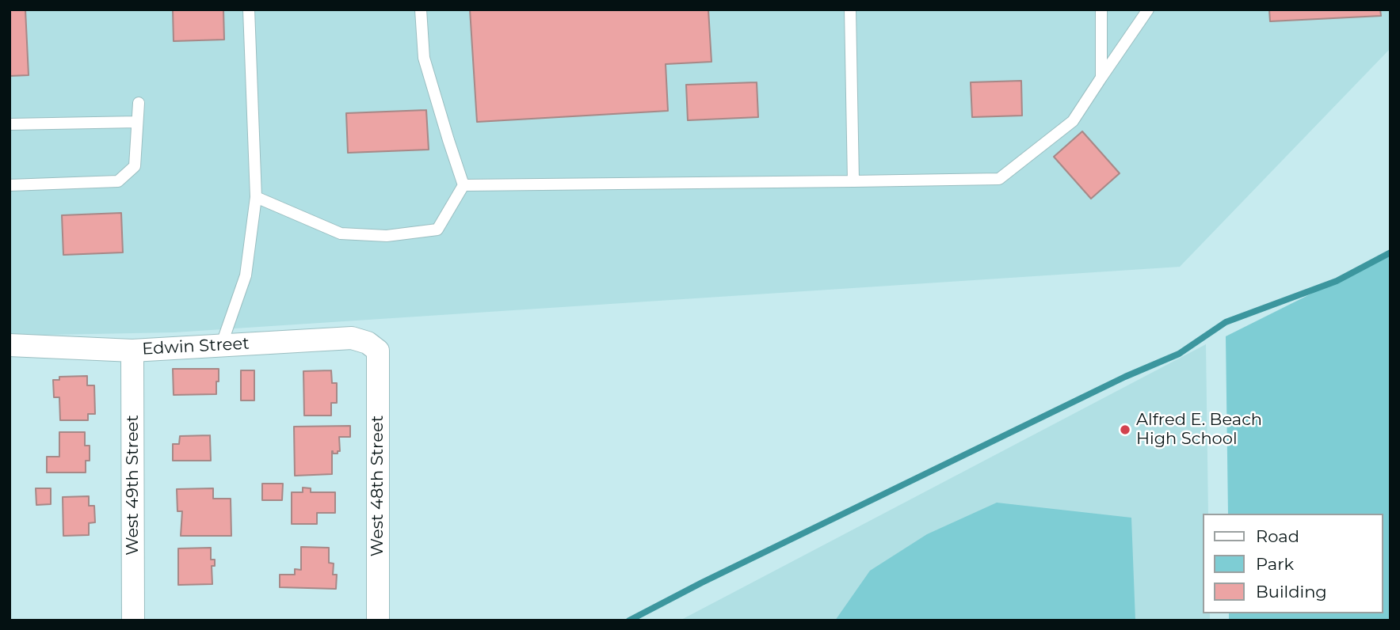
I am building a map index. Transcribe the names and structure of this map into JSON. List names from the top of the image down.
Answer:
{
  "streets": {
    "street": ["Edwin Street", "West 49th Street", "West 48th Street"]
  },
  "crossings": [
    ["Edwin Street", "West 49th Street"],
    ["Edwin Street", "West 48th Street"]
  ],
  "places": ["Alfred E. Beach High School"],
  "legend": ["Road", "Park", "Building"]
}
